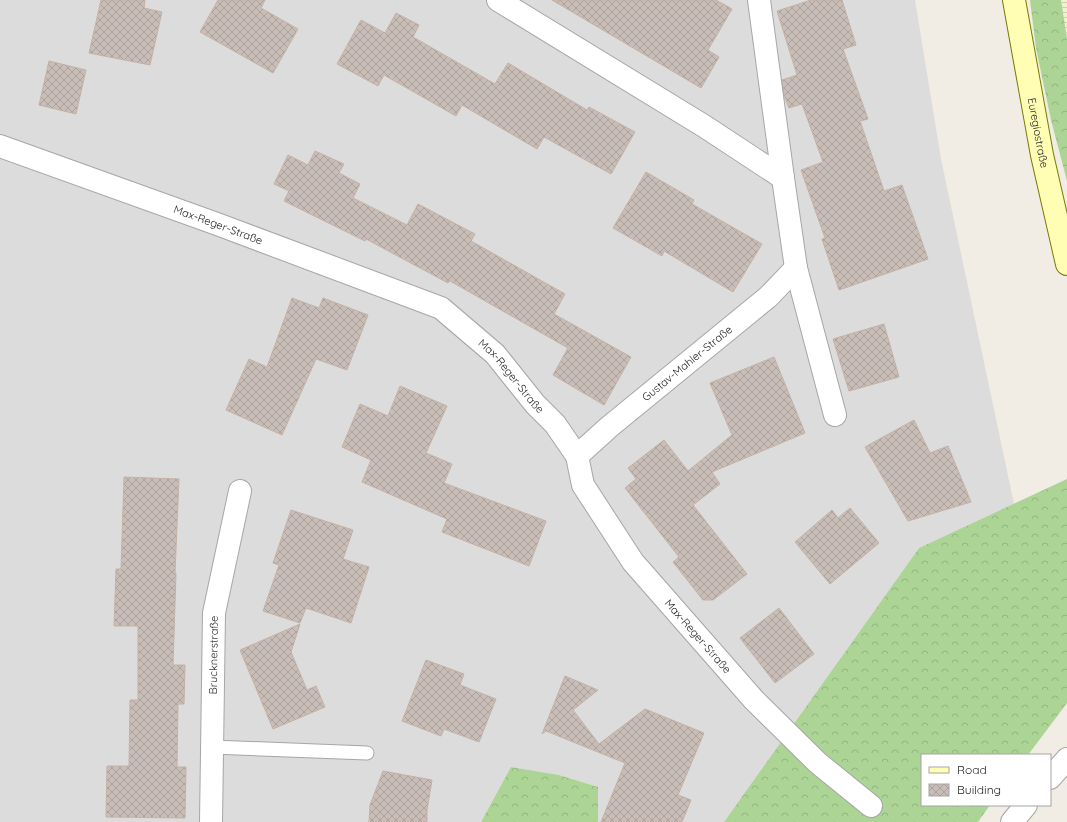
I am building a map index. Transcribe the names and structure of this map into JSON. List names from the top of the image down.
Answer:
{
  "streets": {
    "main road": ["Euregiostraße"],
    "street": ["Max-Reger-Straße", "Gustav-Mahler-Straße", "Brucknerstraße"]
  },
  "crossings": [
    ["Max-Reger-Straße", "Gustav-Mahler-Straße"]
  ],
  "legend": ["Road", "Building"]
}
